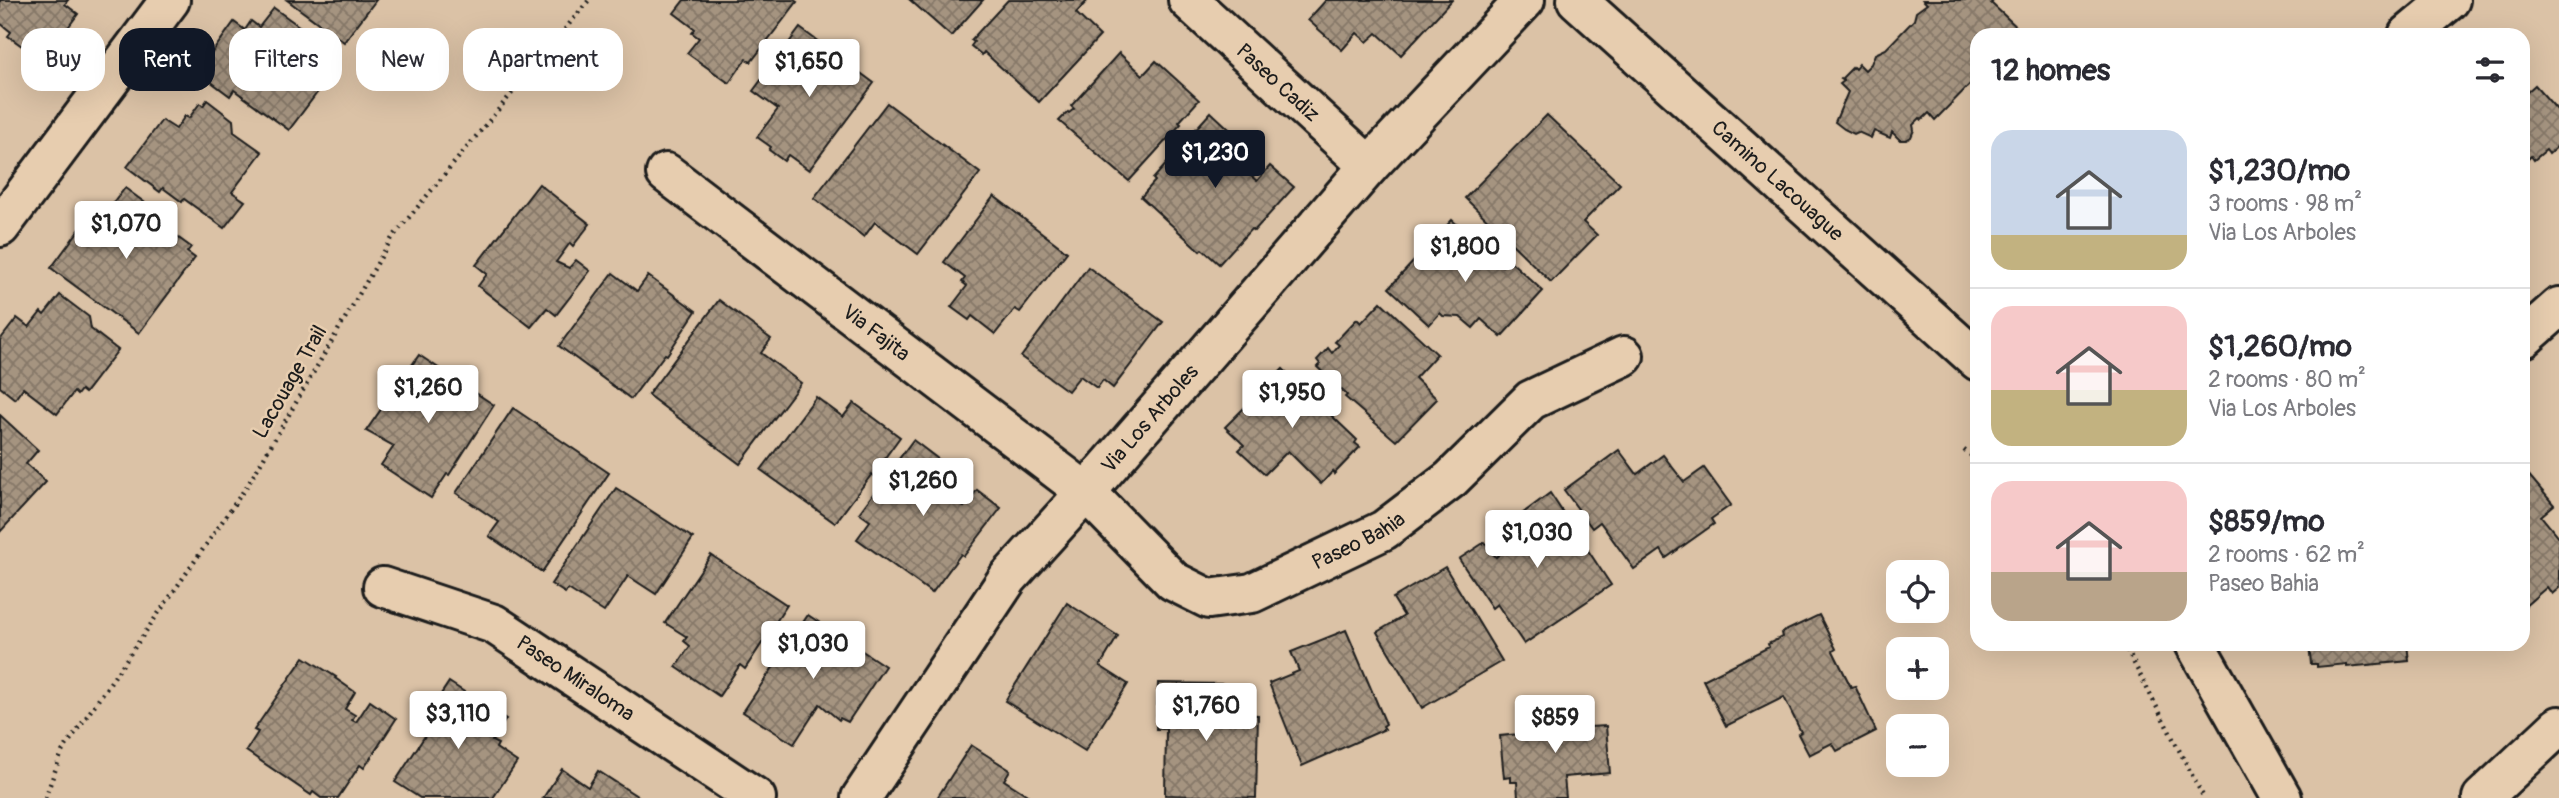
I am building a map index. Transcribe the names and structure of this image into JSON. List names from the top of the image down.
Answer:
{
  "streets": {
    "street": [
      "Paseo Cadiz",
      "Camino Lacouague",
      "Via Fajita",
      "Via Los Arboles",
      "Paseo Bahia",
      "Paseo Miraloma"
    ],
    "path": ["Lacouage Trail"]
  },
  "crossings": [
    ["Paseo Cadiz", "Via Los Arboles"],
    ["Via Fajita", "Via Los Arboles"],
    ["Via Fajita", "Paseo Bahia"],
    ["Via Los Arboles", "Paseo Bahia"]
  ],
  "page": {
    "chip": [
      "Buy",
      "Rent",
      "Filters",
      "New",
      "Apartment"
    ],
    "heading": "12 homes",
    "price": [
      "$1,650",
      "$1,230",
      "$1,070",
      "$1,800",
      "$1,260",
      "$1,950",
      "$1,260",
      "$1,030",
      "$1,030",
      "$1,760",
      "$3,110",
      "$859"
    ],
    "list": [
      {
        "name": "$1,230/mo",
        "note": "3 rooms · 98 m² · Via Los Arboles"
      },
      {
        "name": "$1,260/mo",
        "note": "2 rooms · 80 m² · Via Los Arboles"
      },
      {
        "name": "$859/mo",
        "note": "2 rooms · 62 m² · Paseo Bahia"
      }
    ],
    "map_buttons": ["+", "−"]
  }
}
